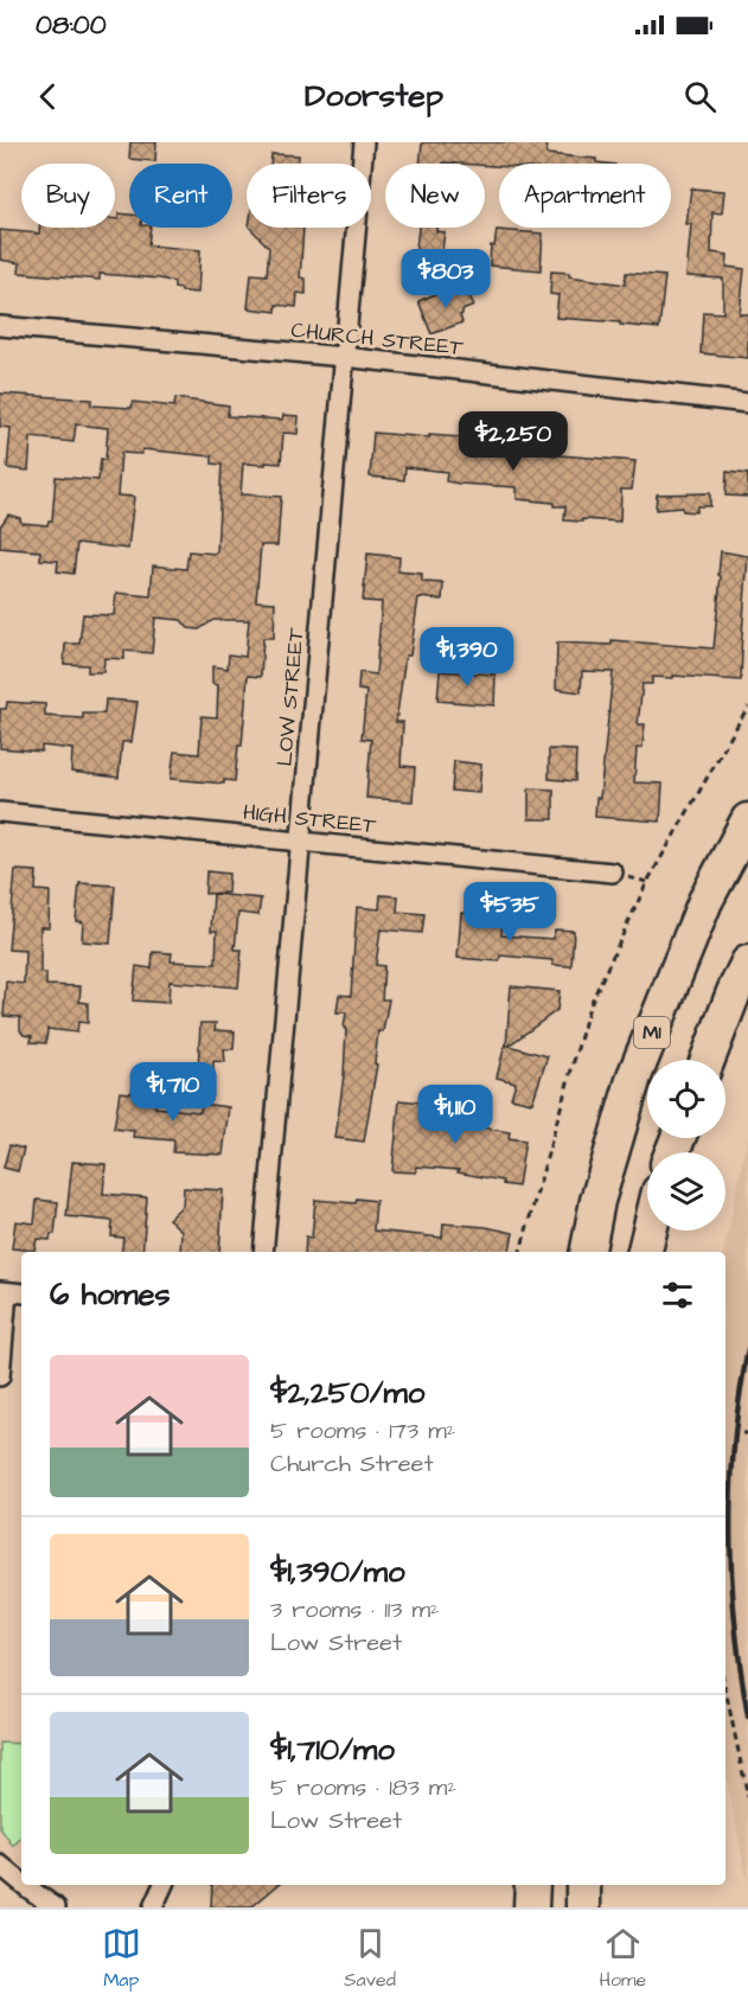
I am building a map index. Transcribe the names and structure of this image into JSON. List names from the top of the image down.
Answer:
{
  "streets": {
    "highway": ["M1"],
    "street": ["CHURCH STREET", "LOW STREET", "HIGH STREET"]
  },
  "crossings": [
    ["CHURCH STREET", "LOW STREET"],
    ["LOW STREET", "HIGH STREET"]
  ],
  "page": {
    "status": "08:00",
    "header": "Doorstep",
    "chip": [
      "Buy",
      "Rent",
      "Filters",
      "New",
      "Apartment"
    ],
    "price": [
      "$803",
      "$2,250",
      "$1,390",
      "$535",
      "$1,710",
      "$1,110"
    ],
    "heading": "6 homes",
    "list": [
      {
        "name": "$2,250/mo",
        "note": "5 rooms · 173 m² · Church Street"
      },
      {
        "name": "$1,390/mo",
        "note": "3 rooms · 113 m² · Low Street"
      },
      {
        "name": "$1,710/mo",
        "note": "5 rooms · 183 m² · Low Street"
      }
    ],
    "tabs": ["Map", "Saved", "Home"]
  }
}
